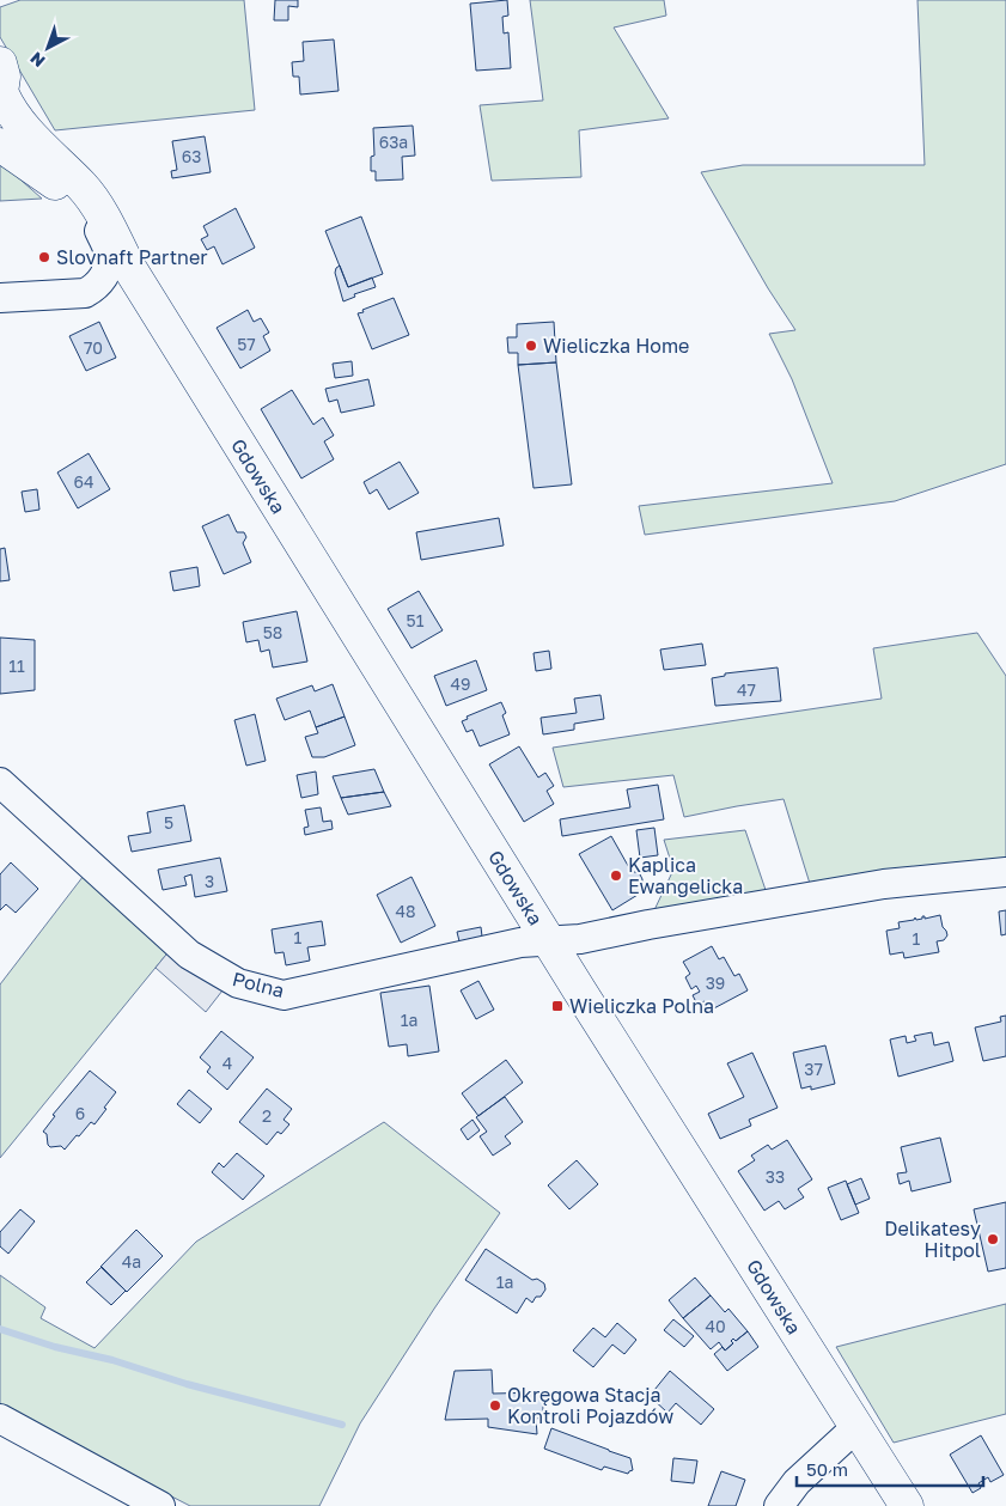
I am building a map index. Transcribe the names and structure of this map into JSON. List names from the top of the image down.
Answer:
{
  "streets": {
    "main road": ["Gdowska"],
    "street": ["Polna"]
  },
  "crossings": [
    ["Gdowska", "Polna"]
  ],
  "places": {
    "other": [
      "Slovnaft Partner",
      "Wieliczka Home",
      "Kaplica Ewangelicka",
      "Delikatesy Hitpol",
      "Okręgowa Stacja Kontroli Pojazdów"
    ],
    "transit": ["Wieliczka Polna"]
  },
  "house_numbers": [
    "63a",
    "63",
    "57",
    "70",
    "64",
    "51",
    "58",
    "11",
    "49",
    "47",
    "5",
    "3",
    "48",
    "1",
    "1",
    "39",
    "1a",
    "4",
    "37",
    "6",
    "2",
    "33",
    "4a",
    "1a",
    "40"
  ],
  "scale_bar": "50 m",
  "north": "bottom left"
}
